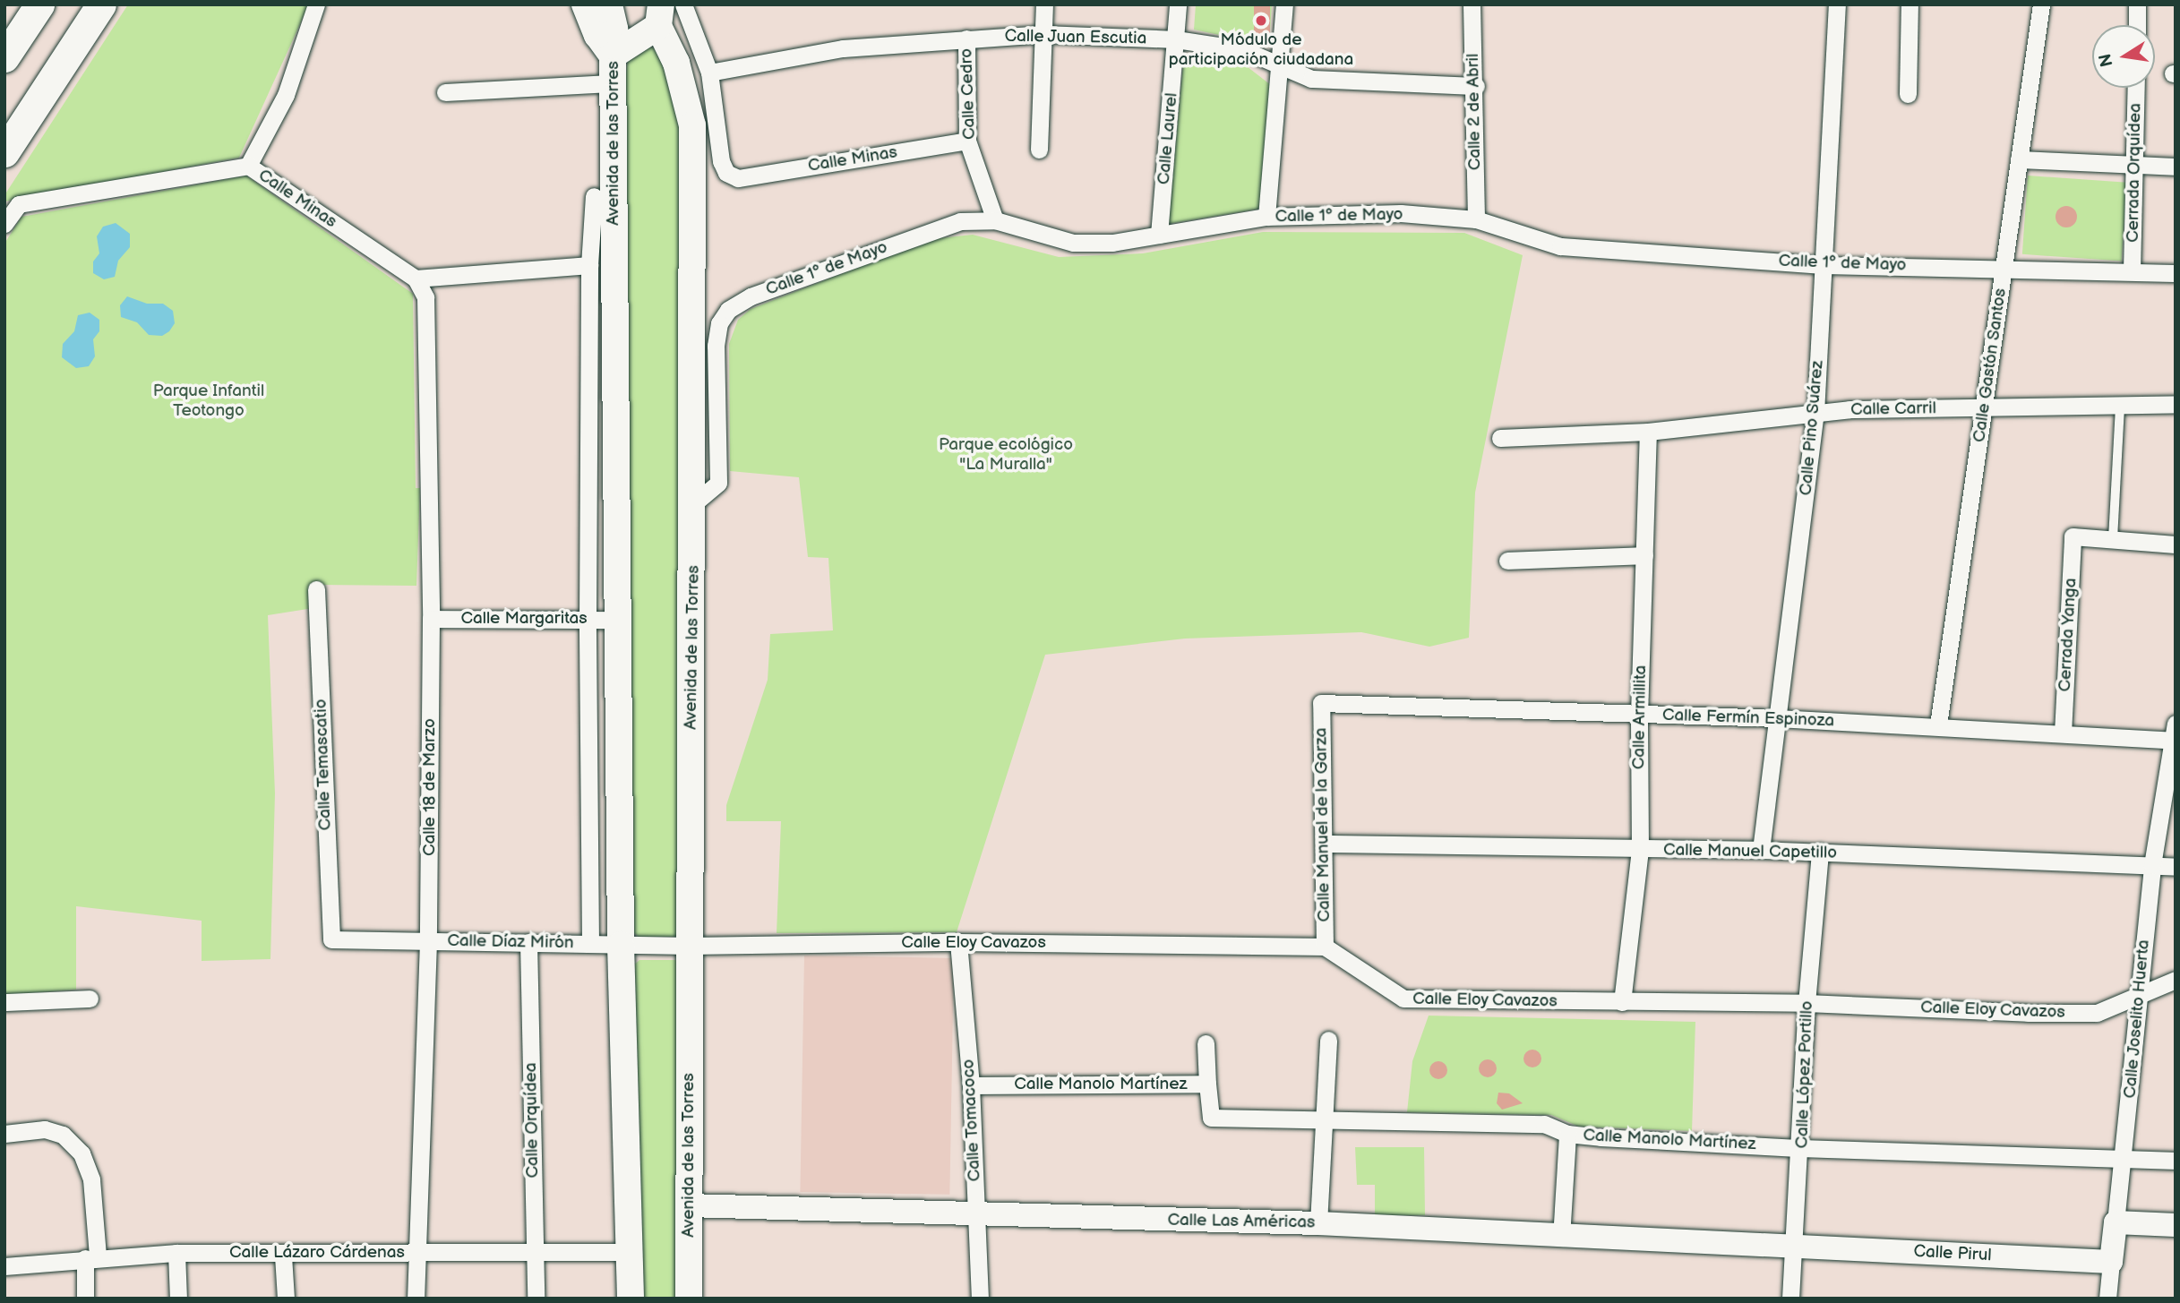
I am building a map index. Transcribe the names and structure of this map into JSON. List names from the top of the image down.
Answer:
{
  "streets": {
    "main road": ["Avenida de las Torres"],
    "street": [
      "Calle Juan Escutia",
      "Calle Cedro",
      "Calle 2 de Abril",
      "Calle Laurel",
      "Calle Minas",
      "Cerrada Orquídea",
      "Calle 1º de Mayo",
      "Calle Gastón Santos",
      "Calle Carril",
      "Calle Pino Suárez",
      "Calle Margaritas",
      "Cerrada Yanga",
      "Calle Armillita",
      "Calle Fermín Espinoza",
      "Calle Temascatio",
      "Calle 18 de Marzo",
      "Calle Manuel de la Garza",
      "Calle Manuel Capetillo",
      "Calle Díaz Mirón",
      "Calle Eloy Cavazos",
      "Calle Joselito Huerta",
      "Calle López Portillo",
      "Calle Manolo Martínez",
      "Calle Orquídea",
      "Calle Tomacoco",
      "Calle Las Américas",
      "Calle Lázaro Cárdenas",
      "Calle Pirul"
    ]
  },
  "crossings": [
    ["Calle Juan Escutia", "Calle Cedro"],
    ["Calle Juan Escutia", "Calle 2 de Abril"],
    ["Calle Juan Escutia", "Calle Laurel"],
    ["Calle Juan Escutia", "Calle Minas"],
    ["Calle Cedro", "Calle Minas"],
    ["Calle Cedro", "Calle 1º de Mayo"],
    ["Calle 2 de Abril", "Calle 1º de Mayo"],
    ["Calle Laurel", "Calle 1º de Mayo"],
    ["Avenida de las Torres", "Calle 1º de Mayo"],
    ["Avenida de las Torres", "Calle Margaritas"],
    ["Avenida de las Torres", "Calle Díaz Mirón"],
    ["Avenida de las Torres", "Calle Eloy Cavazos"],
    ["Avenida de las Torres", "Calle Las Américas"],
    ["Avenida de las Torres", "Calle Lázaro Cárdenas"],
    ["Calle Minas", "Calle 18 de Marzo"],
    ["Cerrada Orquídea", "Calle 1º de Mayo"],
    ["Calle 1º de Mayo", "Calle Gastón Santos"],
    ["Calle 1º de Mayo", "Calle Pino Suárez"],
    ["Calle Gastón Santos", "Calle Carril"],
    ["Calle Gastón Santos", "Calle Fermín Espinoza"],
    ["Calle Carril", "Calle Pino Suárez"],
    ["Calle Carril", "Calle Armillita"],
    ["Calle Pino Suárez", "Calle Fermín Espinoza"],
    ["Calle Pino Suárez", "Calle Manuel Capetillo"],
    ["Calle Margaritas", "Calle 18 de Marzo"],
    ["Cerrada Yanga", "Calle Fermín Espinoza"],
    ["Calle Armillita", "Calle Fermín Espinoza"],
    ["Calle Armillita", "Calle Manuel Capetillo"],
    ["Calle Armillita", "Calle Eloy Cavazos"],
    ["Calle Fermín Espinoza", "Calle Manuel de la Garza"],
    ["Calle Fermín Espinoza", "Calle Joselito Huerta"],
    ["Calle Temascatio", "Calle Díaz Mirón"],
    ["Calle 18 de Marzo", "Calle Díaz Mirón"],
    ["Calle 18 de Marzo", "Calle Lázaro Cárdenas"],
    ["Calle Manuel de la Garza", "Calle Manuel Capetillo"],
    ["Calle Manuel de la Garza", "Calle Eloy Cavazos"],
    ["Calle Manuel Capetillo", "Calle Joselito Huerta"],
    ["Calle Manuel Capetillo", "Calle López Portillo"],
    ["Calle Díaz Mirón", "Calle Eloy Cavazos"],
    ["Calle Díaz Mirón", "Calle Orquídea"],
    ["Calle Eloy Cavazos", "Calle Joselito Huerta"],
    ["Calle Eloy Cavazos", "Calle López Portillo"],
    ["Calle Eloy Cavazos", "Calle Tomacoco"],
    ["Calle Joselito Huerta", "Calle Manolo Martínez"],
    ["Calle Joselito Huerta", "Calle Pirul"],
    ["Calle López Portillo", "Calle Manolo Martínez"],
    ["Calle López Portillo", "Calle Las Américas"],
    ["Calle López Portillo", "Calle Pirul"],
    ["Calle Manolo Martínez", "Calle Tomacoco"],
    ["Calle Orquídea", "Calle Lázaro Cárdenas"],
    ["Calle Tomacoco", "Calle Las Américas"],
    ["Calle Las Américas", "Calle Pirul"]
  ],
  "parks": ["Parque Infantil Teotongo", "Parque ecológico \"La Muralla\""],
  "places": ["Módulo de participación ciudadana"],
  "north": "left"
}
